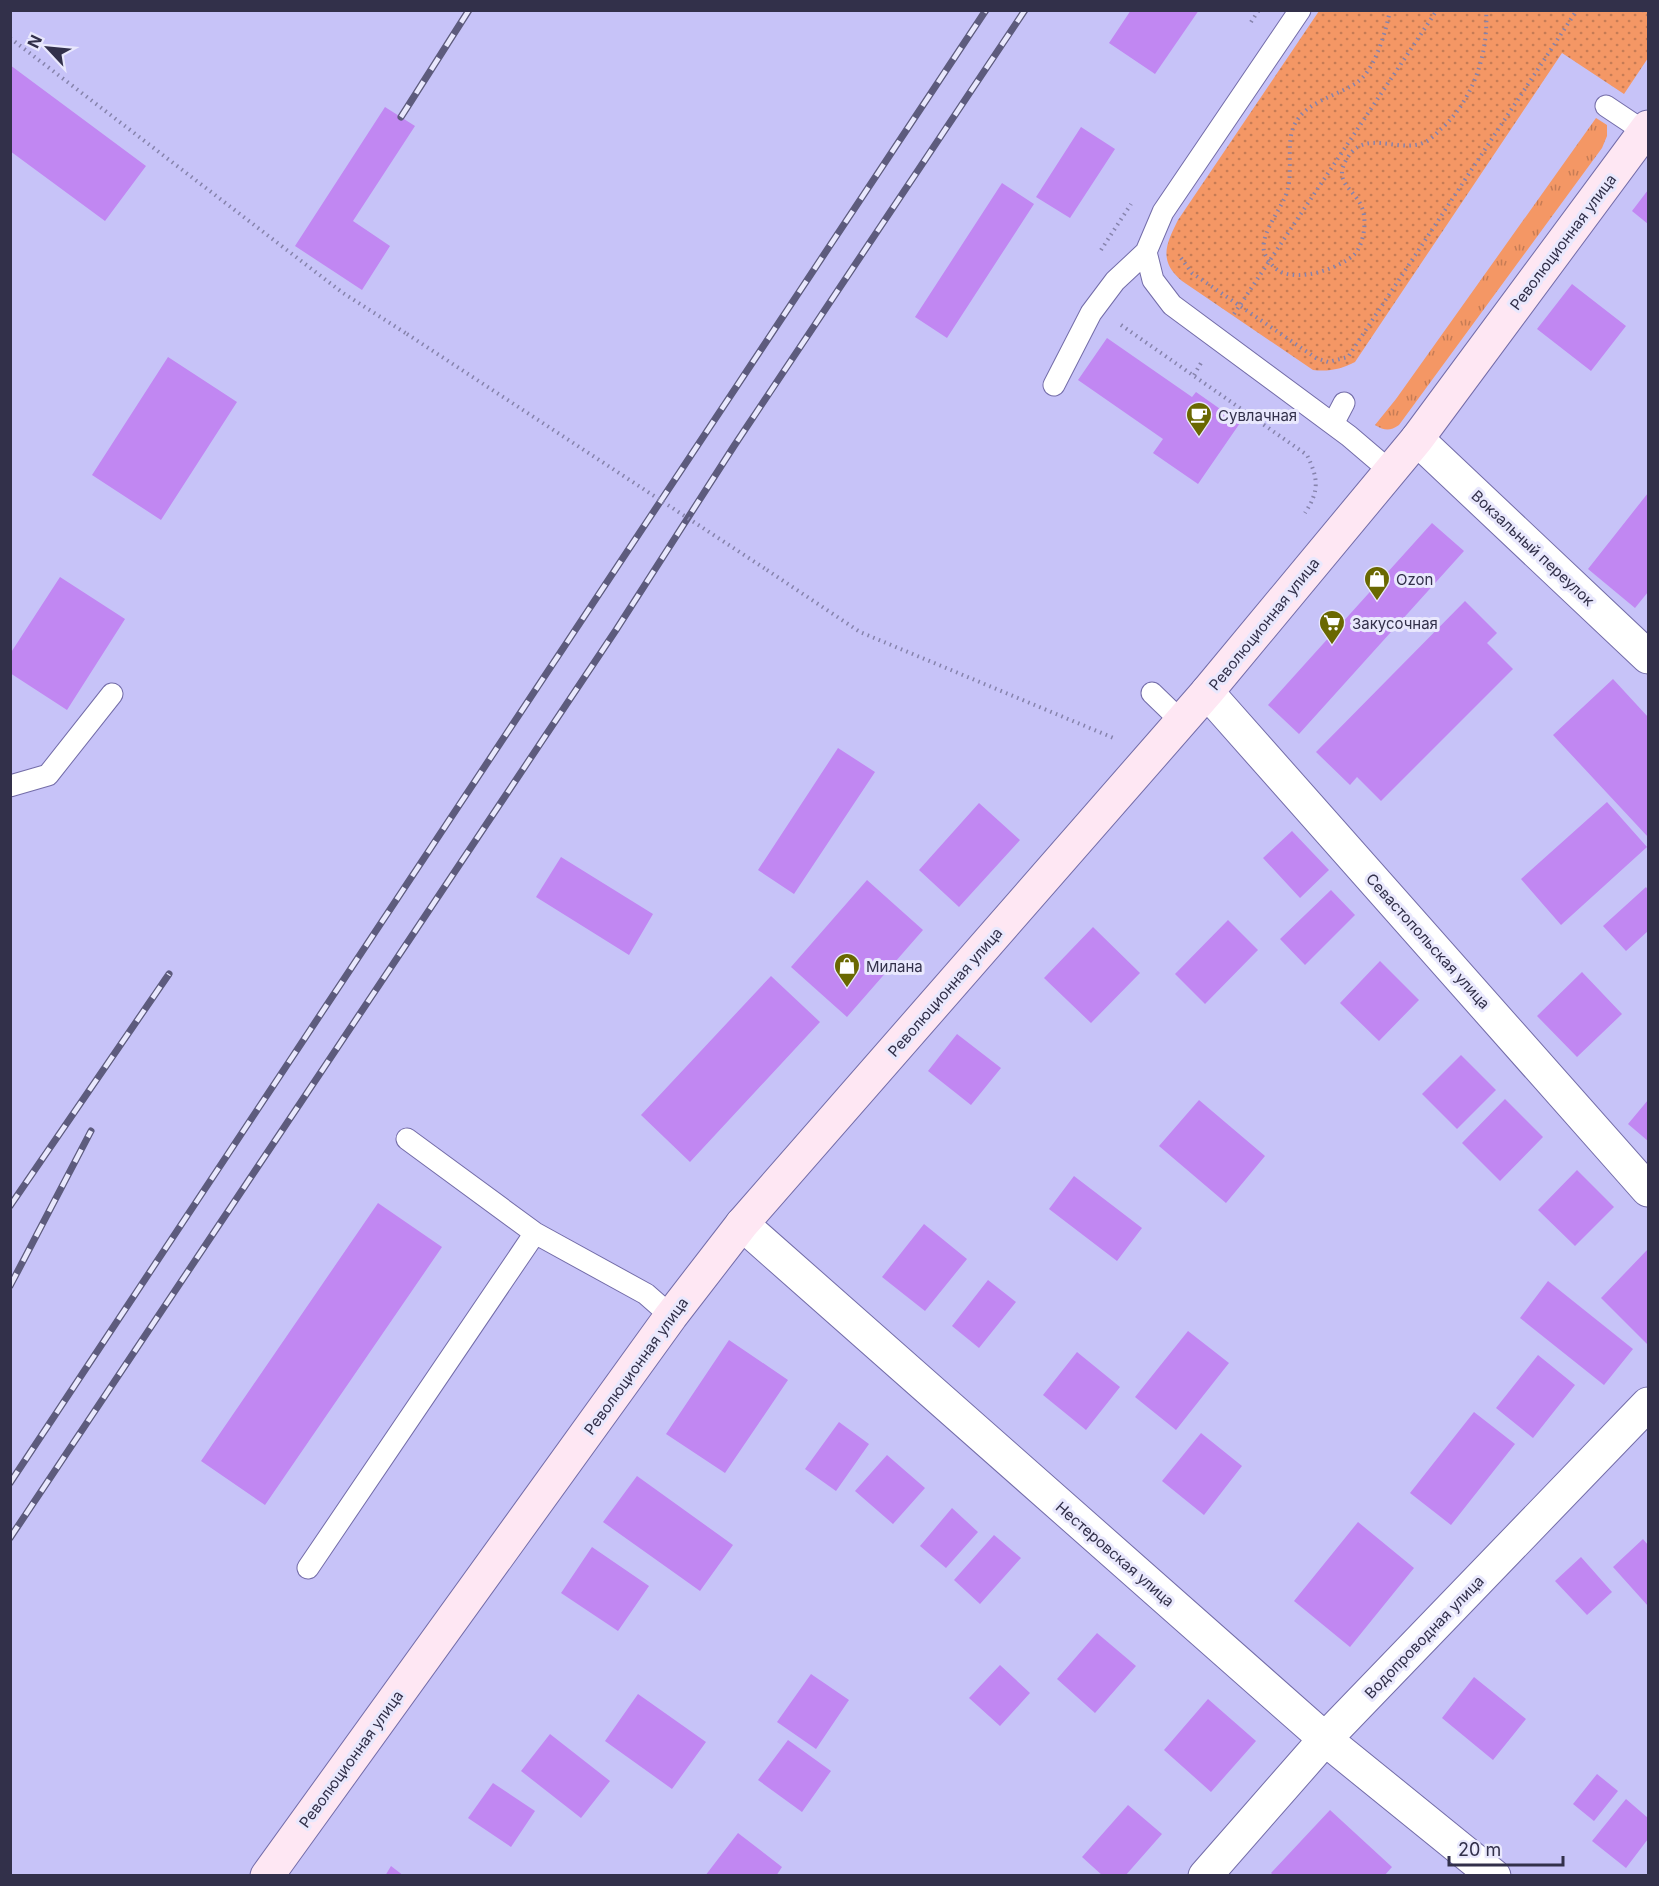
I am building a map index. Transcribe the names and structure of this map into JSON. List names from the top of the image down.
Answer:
{
  "streets": {
    "main road": ["Революционная улица"],
    "street": [
      "Вокзальный переулок",
      "Севастопольская улица",
      "Нестеровская улица",
      "Водопроводная улица"
    ]
  },
  "crossings": [
    ["Революционная улица", "Вокзальный переулок"],
    ["Революционная улица", "Севастопольская улица"],
    ["Революционная улица", "Нестеровская улица"],
    ["Нестеровская улица", "Водопроводная улица"]
  ],
  "places": {
    "cafe": ["Сувлачная"],
    "shop": ["Ozon", "Милана"],
    "supermarket": ["Закусочная"]
  },
  "scale_bar": "20 m",
  "north": "top left"
}
